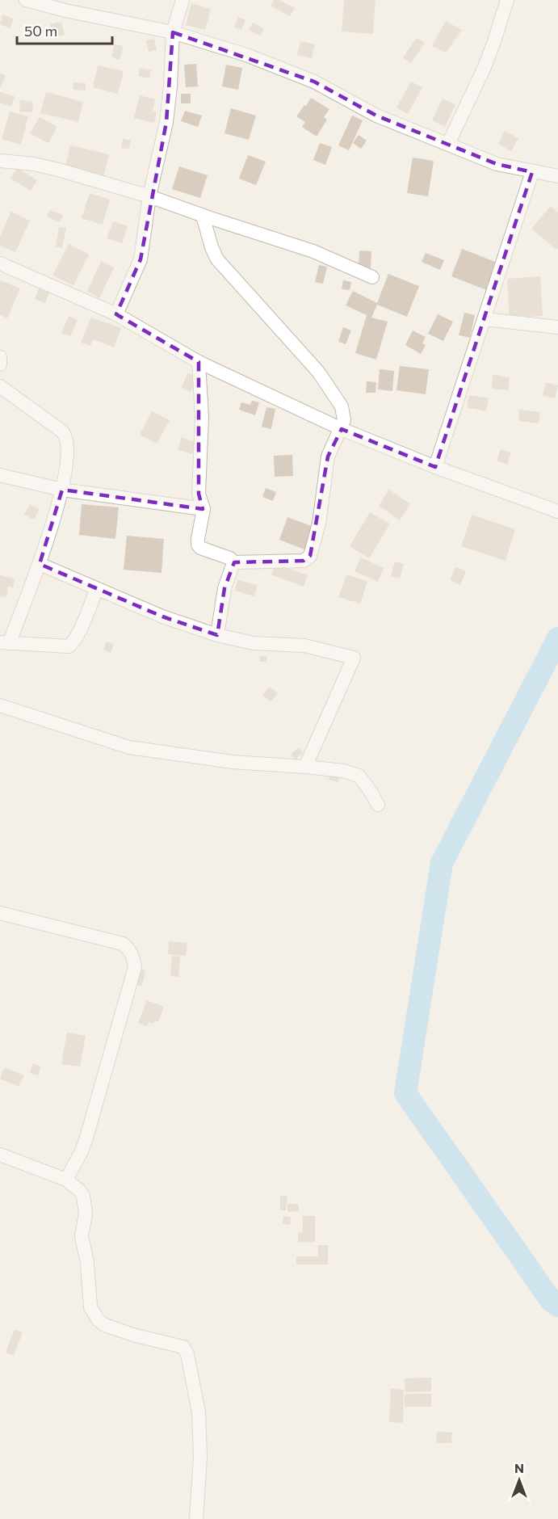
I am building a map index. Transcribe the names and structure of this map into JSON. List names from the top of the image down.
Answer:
{
  "scale_bar": "50 m",
  "north": "top"
}
